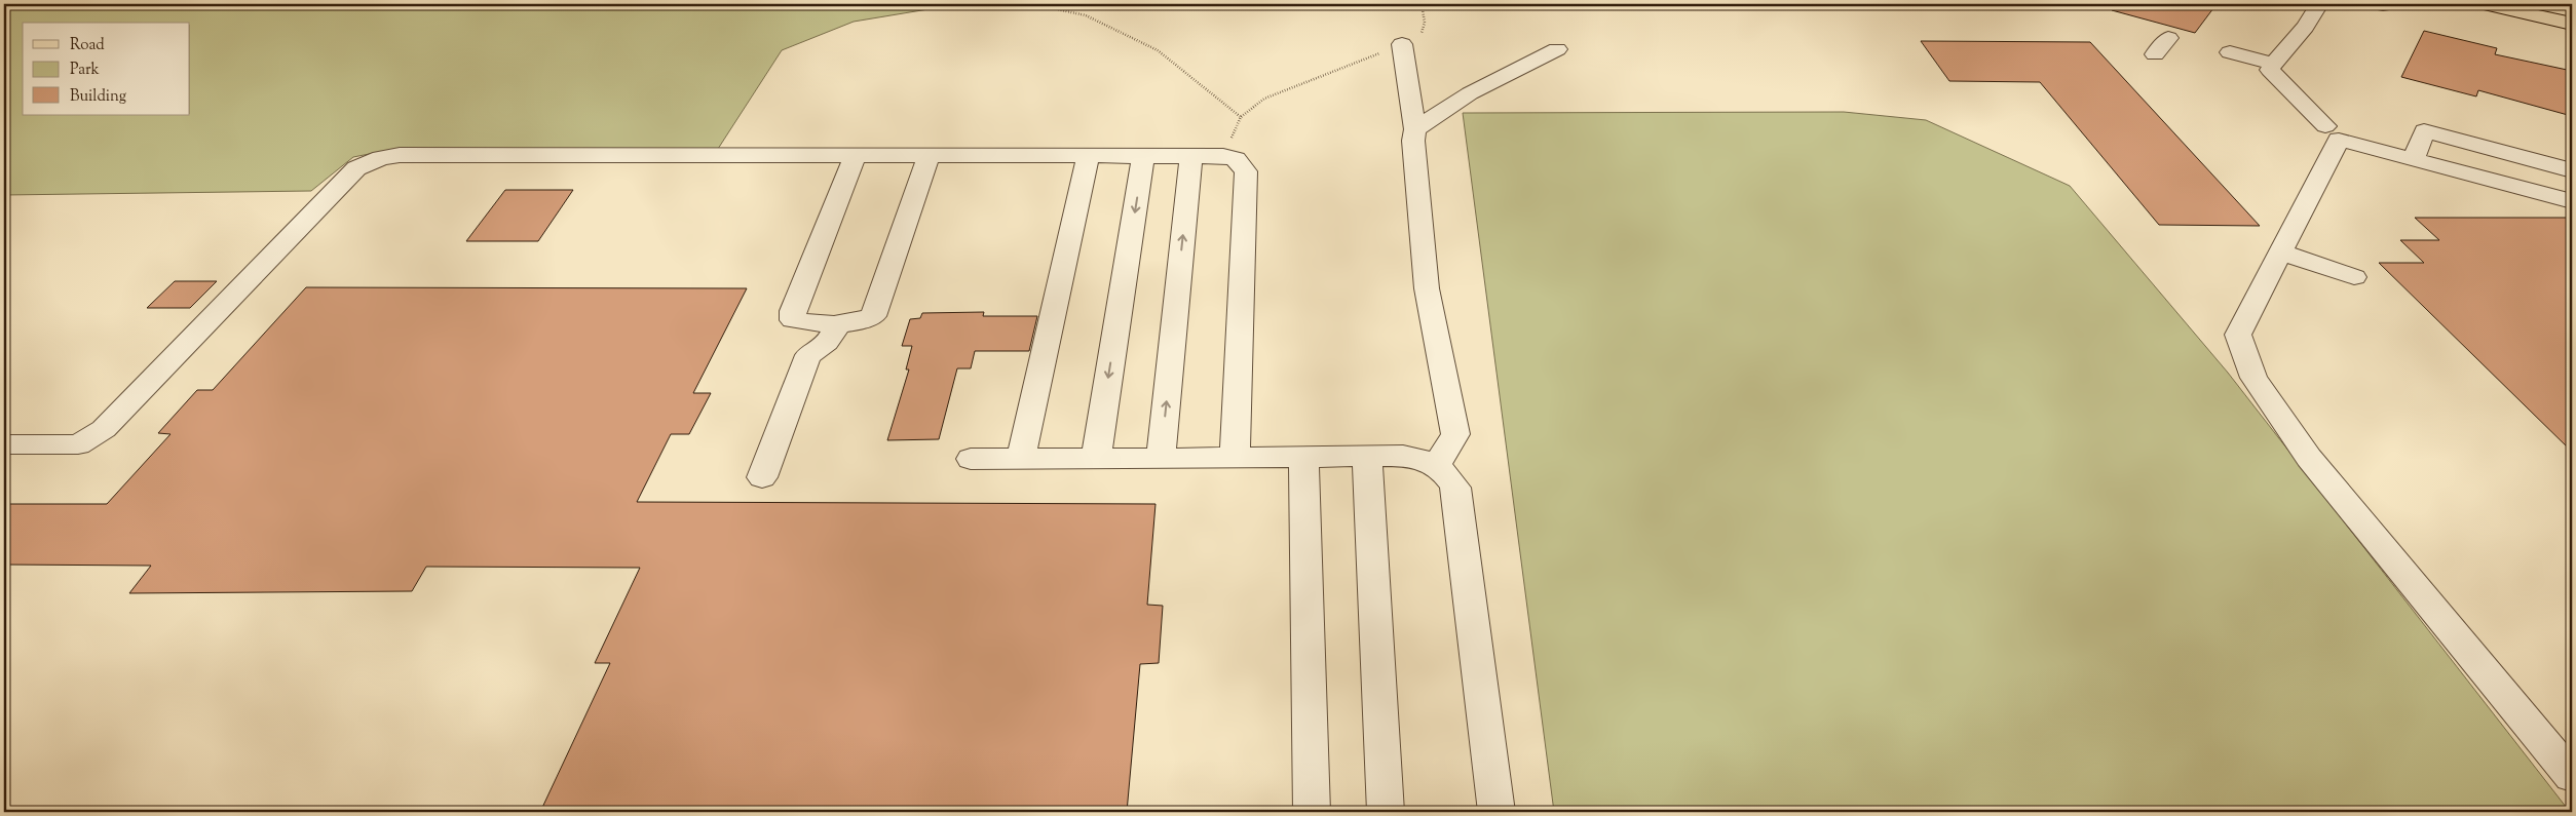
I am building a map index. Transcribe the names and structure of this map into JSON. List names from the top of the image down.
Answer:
{
  "legend": ["Road", "Park", "Building"]
}
